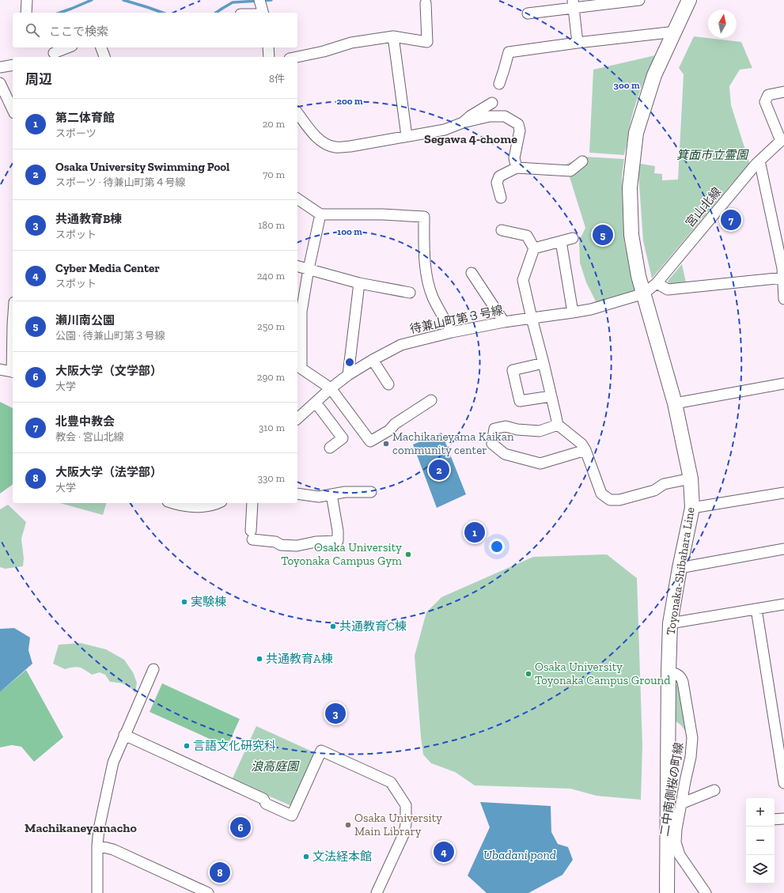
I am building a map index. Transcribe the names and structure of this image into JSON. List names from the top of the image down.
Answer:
{
  "streets": {
    "street": [
      "宮山北線",
      "待兼山町第３号線",
      "Toyonaka-Shibahara Line",
      "二中南側桜の町線"
    ]
  },
  "crossings": [
    ["宮山北線", "待兼山町第３号線"],
    ["宮山北線", "Toyonaka-Shibahara Line"],
    ["待兼山町第３号線", "Toyonaka-Shibahara Line"],
    ["Toyonaka-Shibahara Line", "二中南側桜の町線"]
  ],
  "districts": ["Segawa 4-chome", "Machikaneyamacho"],
  "water": ["Ubadani pond"],
  "parks": ["箕面市立霊園", "浪高庭園"],
  "places": [
    "Machikaneyama Kaikan community center",
    "Osaka University Toyonaka Campus Gym",
    "実験棟",
    "共通教育C棟",
    "共通教育A棟",
    "Osaka University Toyonaka Campus Ground",
    "言語文化研究科",
    "Osaka University Main Library",
    "文法経本館"
  ],
  "north": "top",
  "page": {
    "search": "ここで検索",
    "heading": ["周辺", "8件"],
    "list": [
      {
        "mark": "1",
        "name": "第二体育館",
        "note": "スポーツ",
        "value": "20 m"
      },
      {
        "mark": "2",
        "name": "Osaka University Swimming Pool",
        "note": "スポーツ · 待兼山町第４号線",
        "value": "70 m"
      },
      {
        "mark": "3",
        "name": "共通教育B棟",
        "note": "スポット",
        "value": "180 m"
      },
      {
        "mark": "4",
        "name": "Cyber Media Center",
        "note": "スポット",
        "value": "240 m"
      },
      {
        "mark": "5",
        "name": "瀬川南公園",
        "note": "公園 · 待兼山町第３号線",
        "value": "250 m"
      },
      {
        "mark": "6",
        "name": "大阪大学（文学部）",
        "note": "大学",
        "value": "290 m"
      },
      {
        "mark": "7",
        "name": "北豊中教会",
        "note": "教会 · 宮山北線",
        "value": "310 m"
      },
      {
        "mark": "8",
        "name": "大阪大学（法学部）",
        "note": "大学",
        "value": "330 m"
      }
    ],
    "pins": [
      "7",
      "5",
      "2",
      "1",
      "3",
      "6",
      "4",
      "8"
    ],
    "map_buttons": ["+", "−"]
  },
  "rings": ["300 m", "200 m", "100 m"]
}
